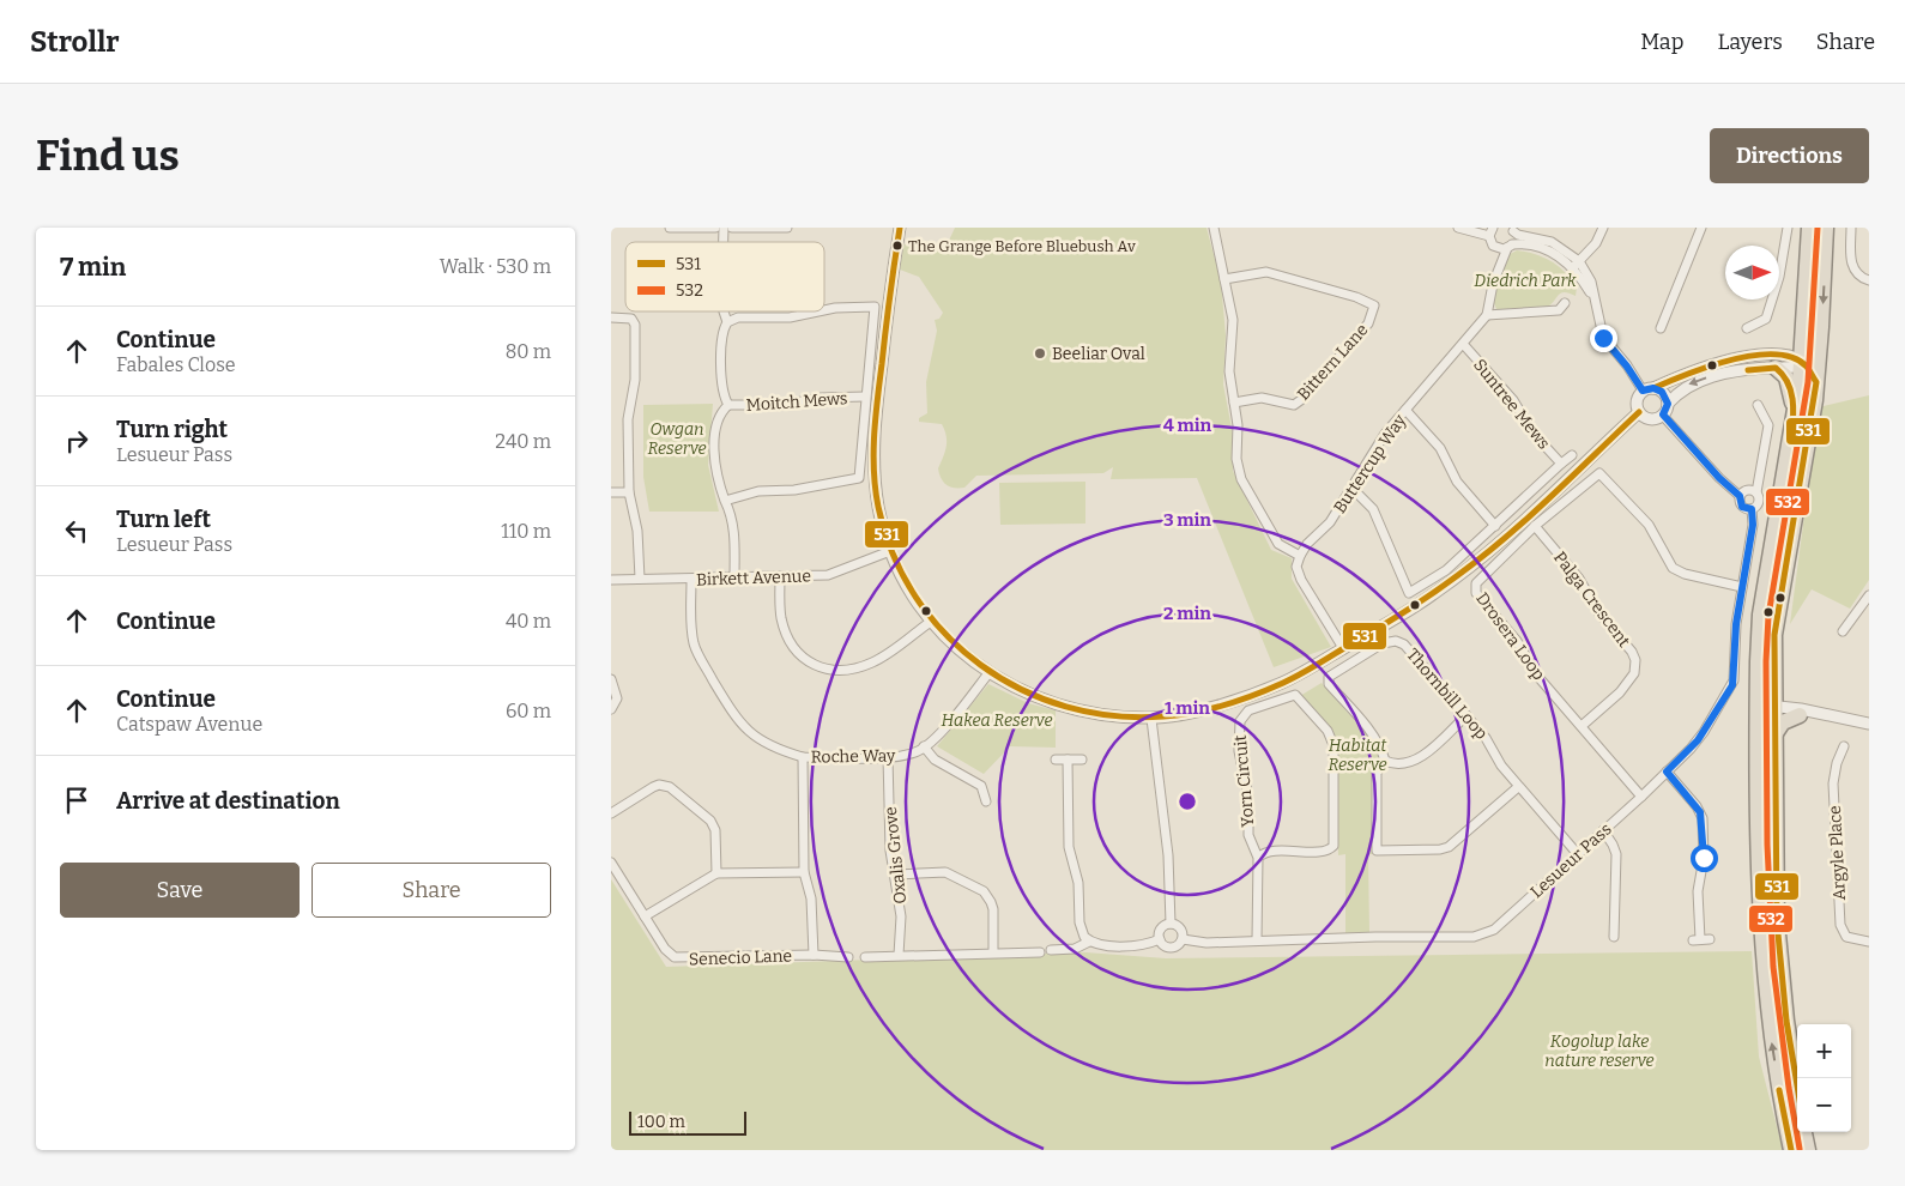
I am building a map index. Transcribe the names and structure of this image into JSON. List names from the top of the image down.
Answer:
{
  "streets": {
    "street": [
      "Bittern Lane",
      "Moitch Mews",
      "Suntree Mews",
      "Buttercup Way",
      "Birkett Avenue",
      "Palga Crescent",
      "Drosera Loop",
      "Thornbill Loop",
      "Roche Way",
      "Yorn Circuit",
      "Argyle Place",
      "Oxalis Grove",
      "Lesueur Pass",
      "Senecio Lane"
    ]
  },
  "crossings": [
    ["Suntree Mews", "Buttercup Way"],
    ["Birkett Avenue", "Roche Way"],
    ["Palga Crescent", "Drosera Loop"],
    ["Drosera Loop", "Lesueur Pass"],
    ["Thornbill Loop", "Lesueur Pass"],
    ["Roche Way", "Oxalis Grove"],
    ["Yorn Circuit", "Lesueur Pass"]
  ],
  "parks": [
    "Diedrich Park",
    "Owgan Reserve",
    "Hakea Reserve",
    "Habitat Reserve",
    "Kogolup lake nature reserve"
  ],
  "places": ["The Grange Before Bluebush Av", "Beeliar Oval"],
  "lines": ["transit line 531", "transit line 532"],
  "legend": ["531", "532"],
  "scale_bar": "100 m",
  "north": "right",
  "page": {
    "header": "Strollr",
    "nav": ["Map", "Layers", "Share"],
    "buttons": [
      "Directions",
      ["Save", "Share"]
    ],
    "title": "Find us",
    "heading": ["7 min", "Walk · 530 m"],
    "list": [
      ["Continue", "Fabales Close", "80 m"],
      ["Turn right", "Lesueur Pass", "240 m"],
      ["Turn left", "Lesueur Pass", "110 m"],
      ["Continue", "40 m"],
      ["Continue", "Catspaw Avenue", "60 m"],
      "Arrive at destination"
    ],
    "map_buttons": ["+", "−"],
    "scale": "100 m"
  },
  "rings": [
    "4 min",
    "3 min",
    "2 min",
    "1 min"
  ]
}
